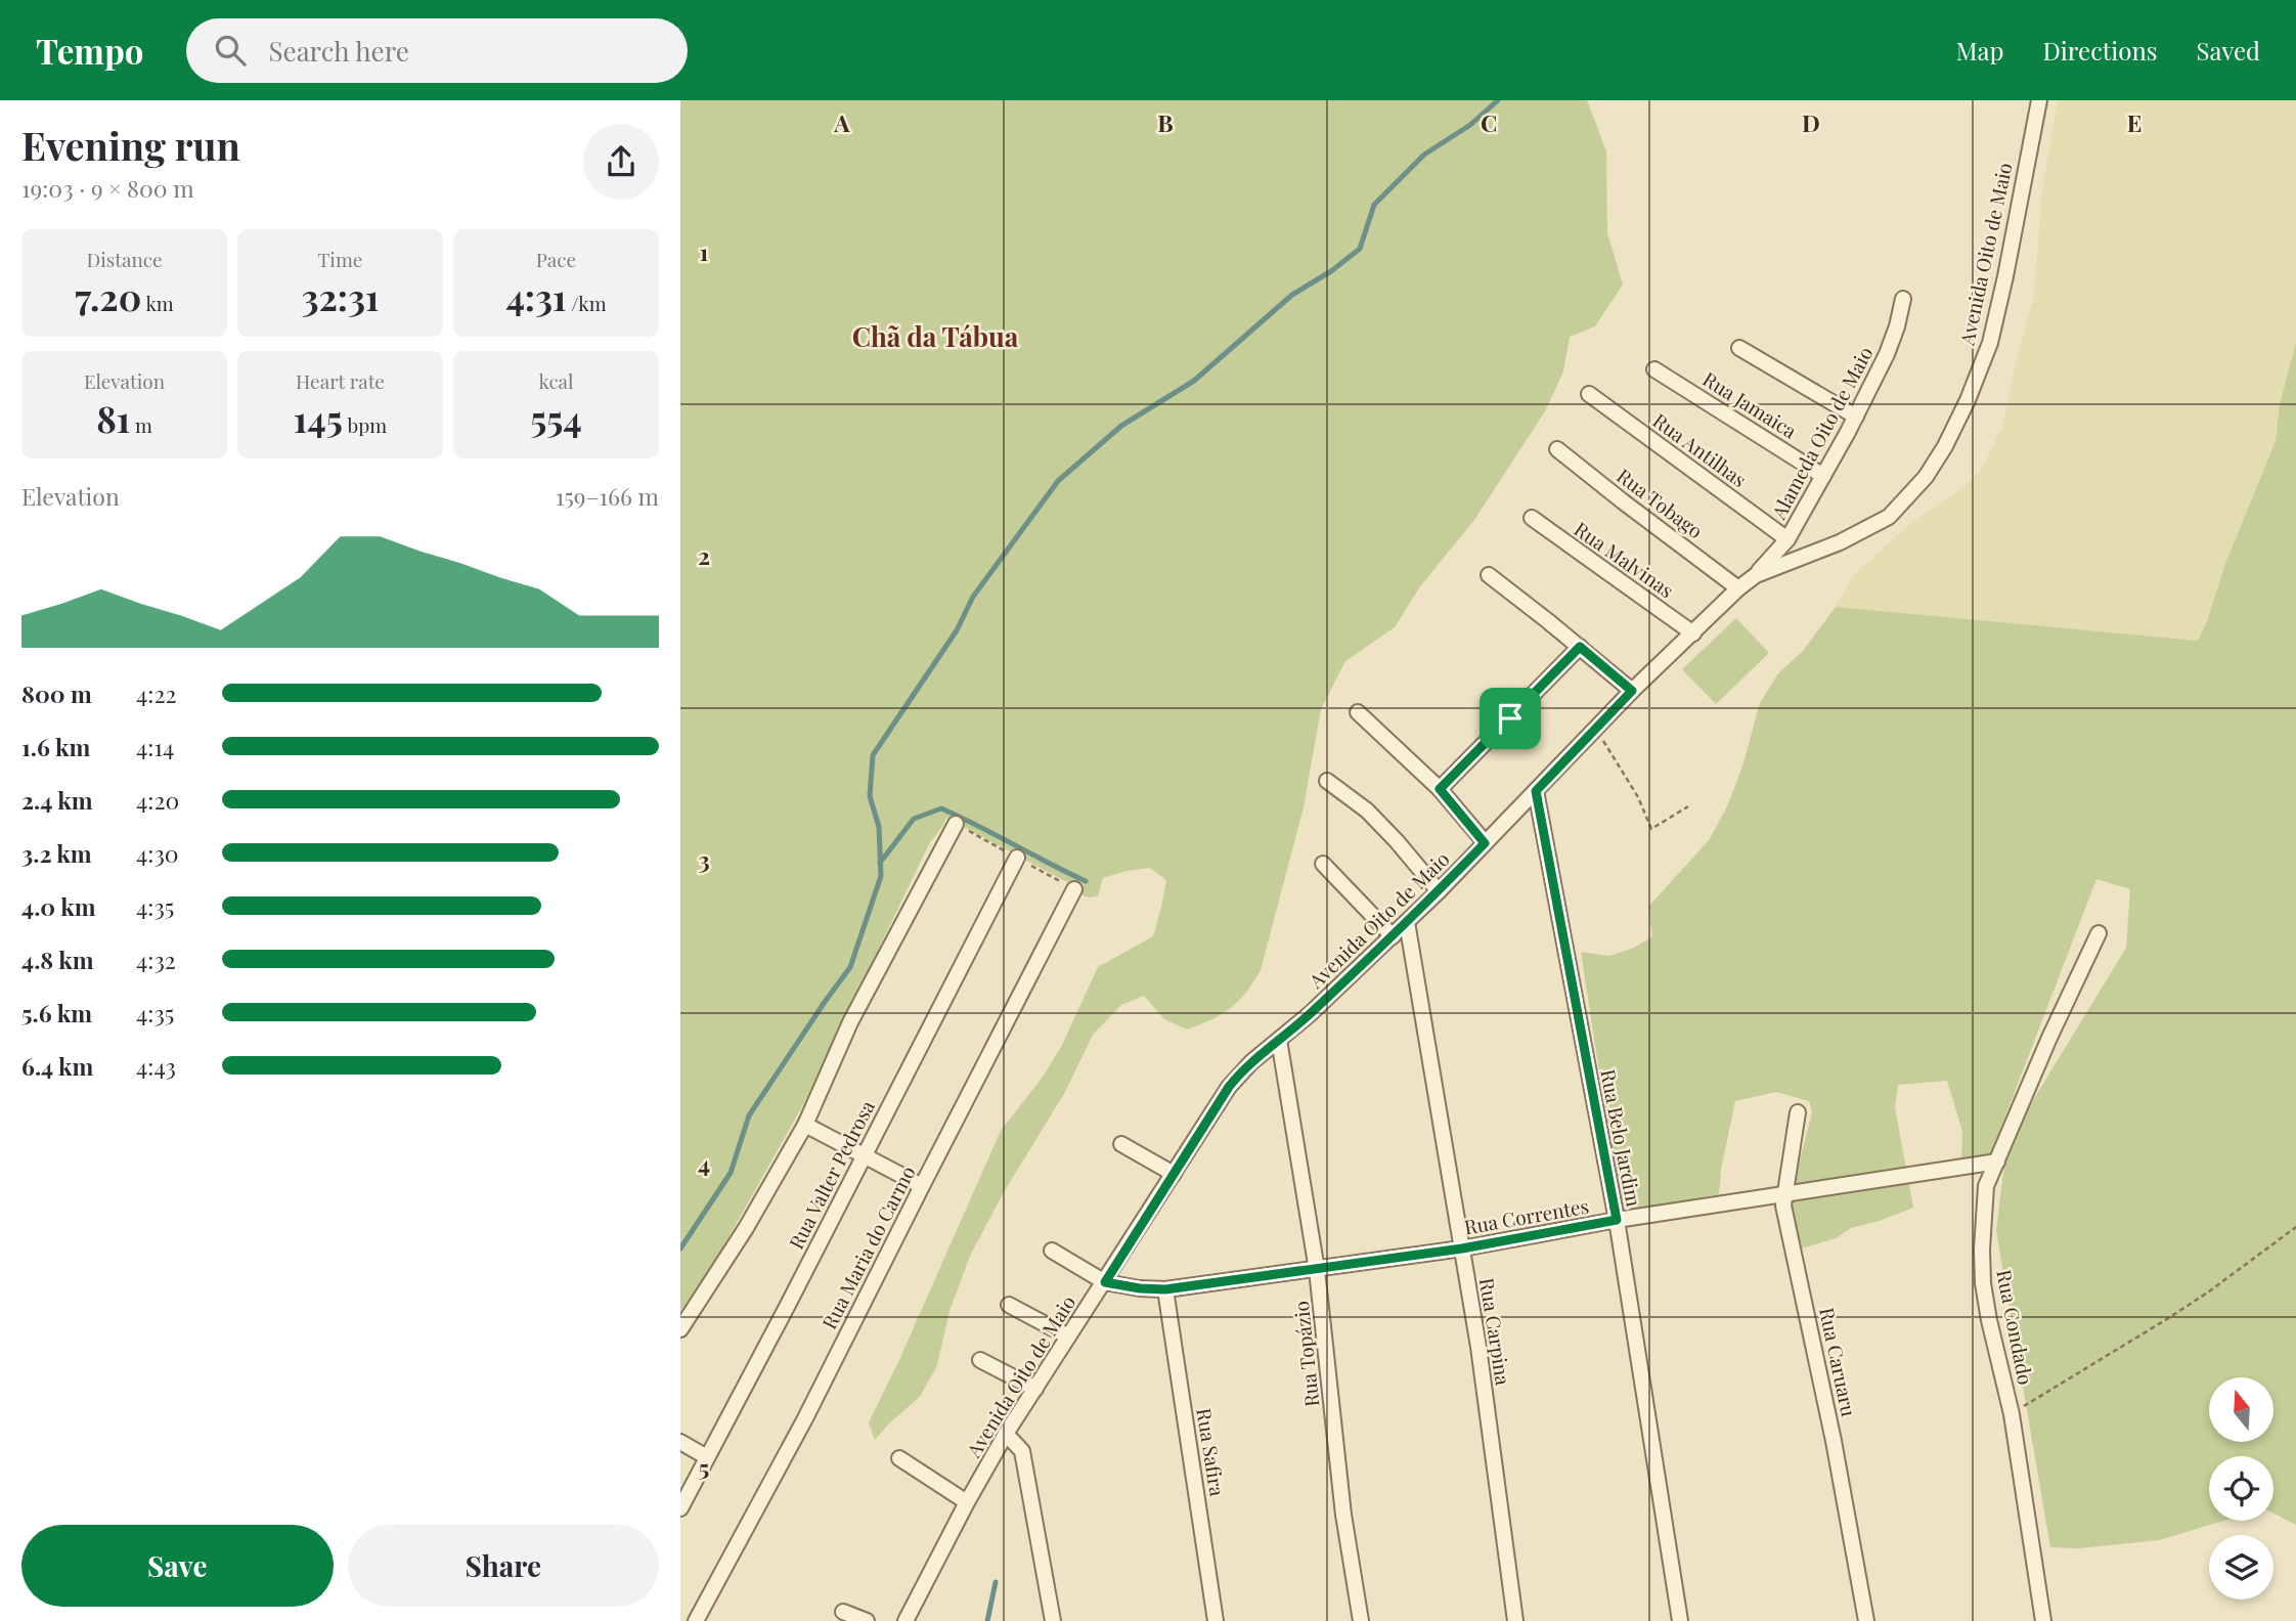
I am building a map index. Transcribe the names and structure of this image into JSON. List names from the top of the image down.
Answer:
{
  "streets": {
    "street": [
      "Avenida Oito de Maio",
      "Rua Jamaica",
      "Alameda Oito de Maio",
      "Rua Antilhas",
      "Rua Tobago",
      "Rua Malvinas",
      "Rua Belo Jardim",
      "Rua Valter Pedrosa",
      "Rua Correntes",
      "Rua Maria do Carmo",
      "Rua Condado",
      "Rua Carpina",
      "Rua Topázio",
      "Rua Caruaru",
      "Rua Safira"
    ]
  },
  "crossings": [
    ["Avenida Oito de Maio", "Alameda Oito de Maio"],
    ["Avenida Oito de Maio", "Rua Tobago"],
    ["Avenida Oito de Maio", "Rua Malvinas"],
    ["Avenida Oito de Maio", "Rua Belo Jardim"],
    ["Avenida Oito de Maio", "Rua Correntes"],
    ["Avenida Oito de Maio", "Rua Carpina"],
    ["Avenida Oito de Maio", "Rua Topázio"],
    ["Rua Jamaica", "Alameda Oito de Maio"],
    ["Alameda Oito de Maio", "Rua Antilhas"],
    ["Rua Belo Jardim", "Rua Correntes"],
    ["Rua Correntes", "Rua Condado"],
    ["Rua Correntes", "Rua Carpina"],
    ["Rua Correntes", "Rua Topázio"],
    ["Rua Correntes", "Rua Caruaru"],
    ["Rua Correntes", "Rua Safira"]
  ],
  "districts": ["Chã da Tábua"],
  "north": "top",
  "page": {
    "header": "Tempo",
    "search": "Search here",
    "nav": ["Map", "Directions", "Saved"],
    "heading": ["Evening run", "19:03 · 9 × 800 m"],
    "stats": [
      ["Distance", "7.20 km"],
      ["Time", "32:31"],
      ["Pace", "4:31 /km"],
      ["Elevation", "81 m"],
      ["Heart rate", "145 bpm"],
      ["kcal", "554"]
    ],
    "chart": ["Elevation", "159–166 m"],
    "list": [
      {
        "name": "800 m",
        "note": "4:22"
      },
      {
        "name": "1.6 km",
        "note": "4:14"
      },
      {
        "name": "2.4 km",
        "note": "4:20"
      },
      {
        "name": "3.2 km",
        "note": "4:30"
      },
      {
        "name": "4.0 km",
        "note": "4:35"
      },
      {
        "name": "4.8 km",
        "note": "4:32"
      },
      {
        "name": "5.6 km",
        "note": "4:35"
      },
      {
        "name": "6.4 km",
        "note": "4:43"
      }
    ],
    "buttons": ["Save", "Share"]
  },
  "grid": {
    "columns": [
      "A",
      "B",
      "C",
      "D",
      "E"
    ],
    "rows": [
      "1",
      "2",
      "3",
      "4",
      "5"
    ]
  }
}
